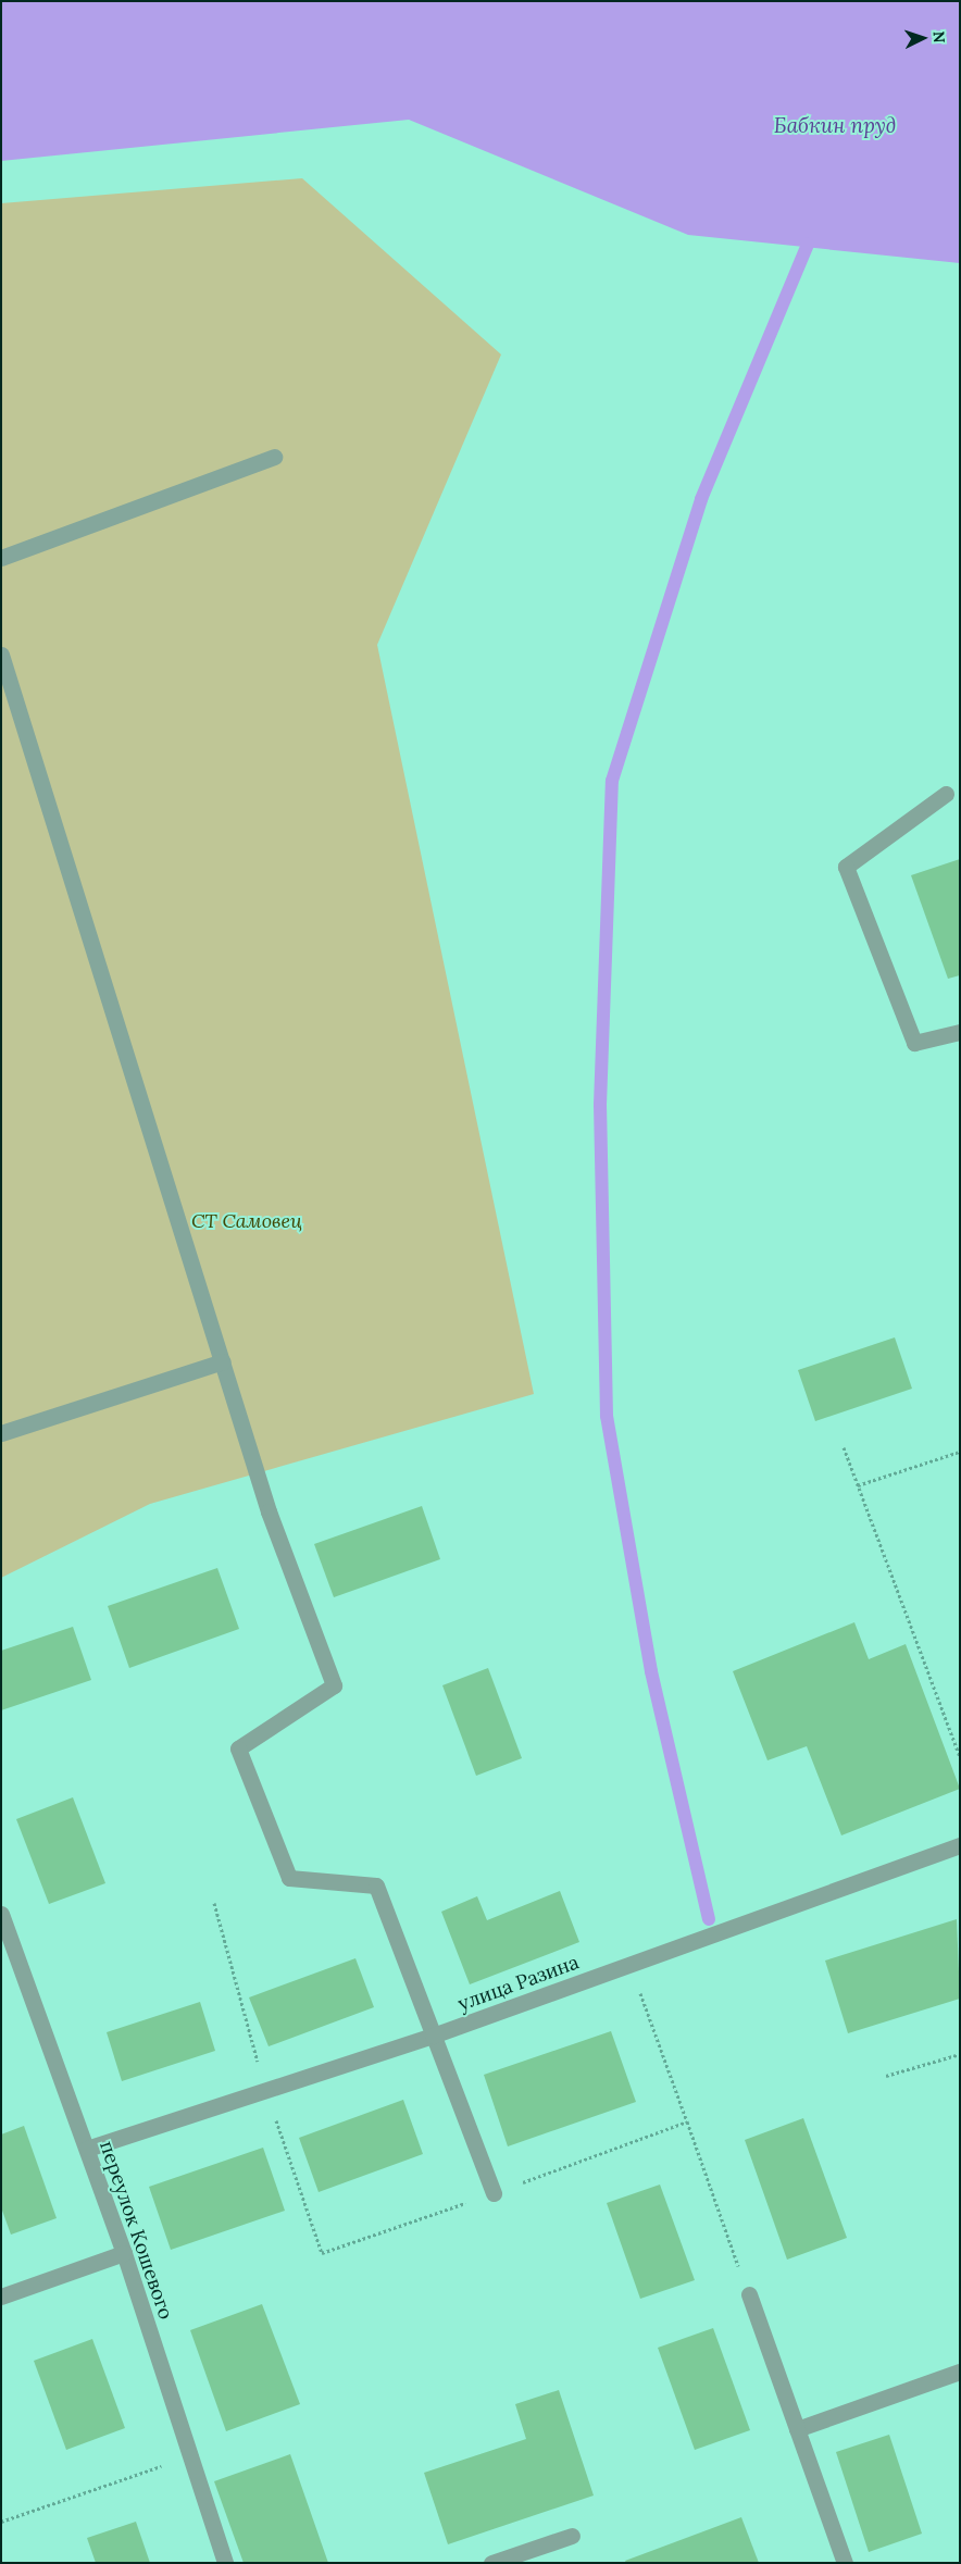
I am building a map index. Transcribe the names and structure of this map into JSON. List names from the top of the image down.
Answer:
{
  "streets": {
    "street": ["улица Разина", "переулок Кошевого"]
  },
  "crossings": [
    ["улица Разина", "переулок Кошевого"]
  ],
  "water": ["Бабкин пруд"],
  "parks": ["СТ Самовец"],
  "north": "right"
}
